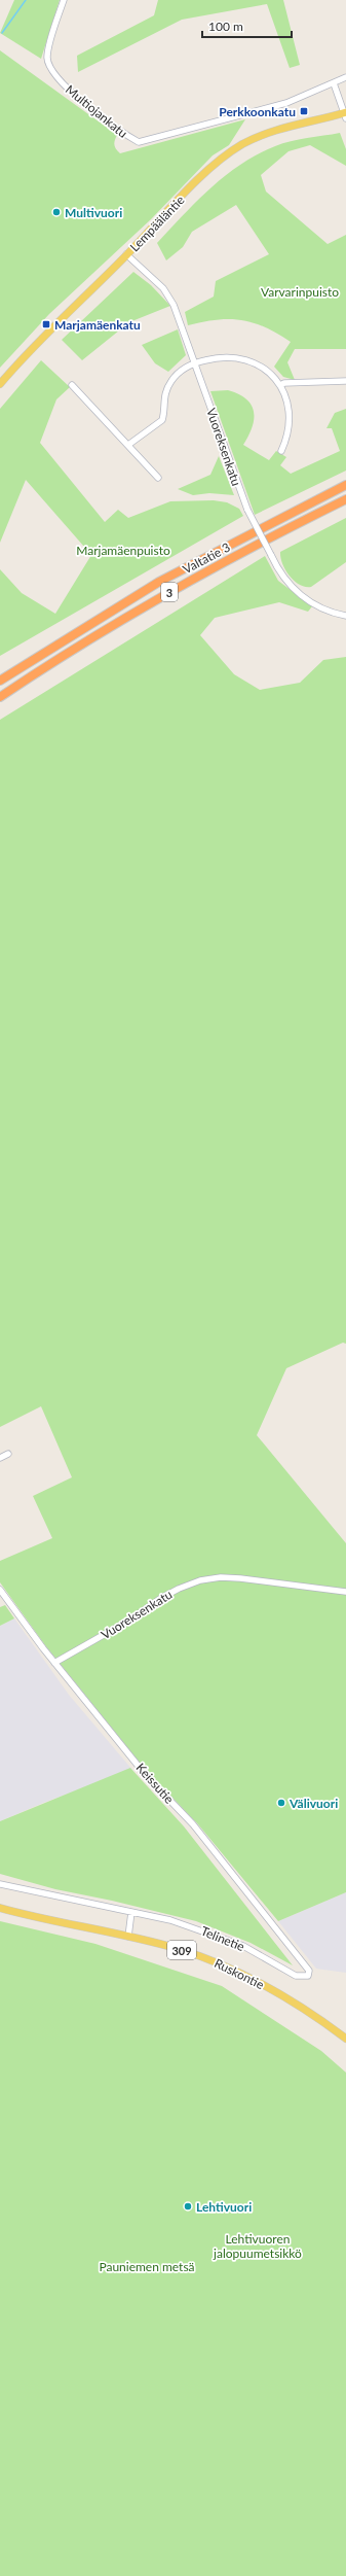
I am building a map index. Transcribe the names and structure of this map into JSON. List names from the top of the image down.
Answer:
{
  "streets": {
    "highway": ["Valtatie 3", "3"],
    "main road": ["Lempääläntie", "309", "Ruskontie"],
    "street": [
      "Multiojankatu",
      "Vuoreksenkatu",
      "Keissutie",
      "Telinetie"
    ]
  },
  "crossings": [
    ["Lempääläntie", "Vuoreksenkatu"],
    ["Vuoreksenkatu", "Keissutie"],
    ["Keissutie", "Telinetie"]
  ],
  "parks": [
    "Varvarinpuisto",
    "Marjamäenpuisto",
    "Lehtivuoren jalopuumetsikkö",
    "Pauniemen metsä"
  ],
  "places": {
    "transit": ["Perkkoonkatu", "Marjamäenkatu"],
    "other": ["Multivuori", "Välivuori", "Lehtivuori"]
  },
  "scale_bar": "100 m"
}
